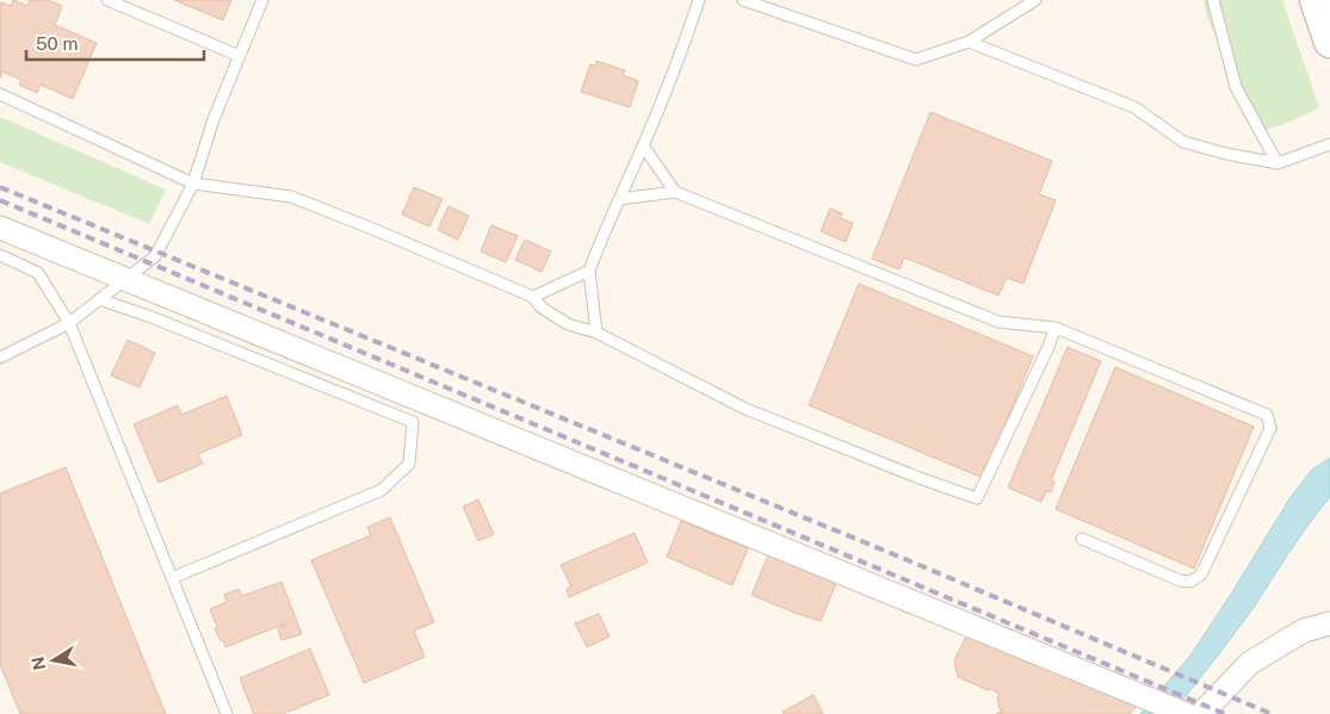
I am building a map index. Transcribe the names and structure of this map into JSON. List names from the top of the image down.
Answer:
{
  "scale_bar": "50 m",
  "north": "left"
}
